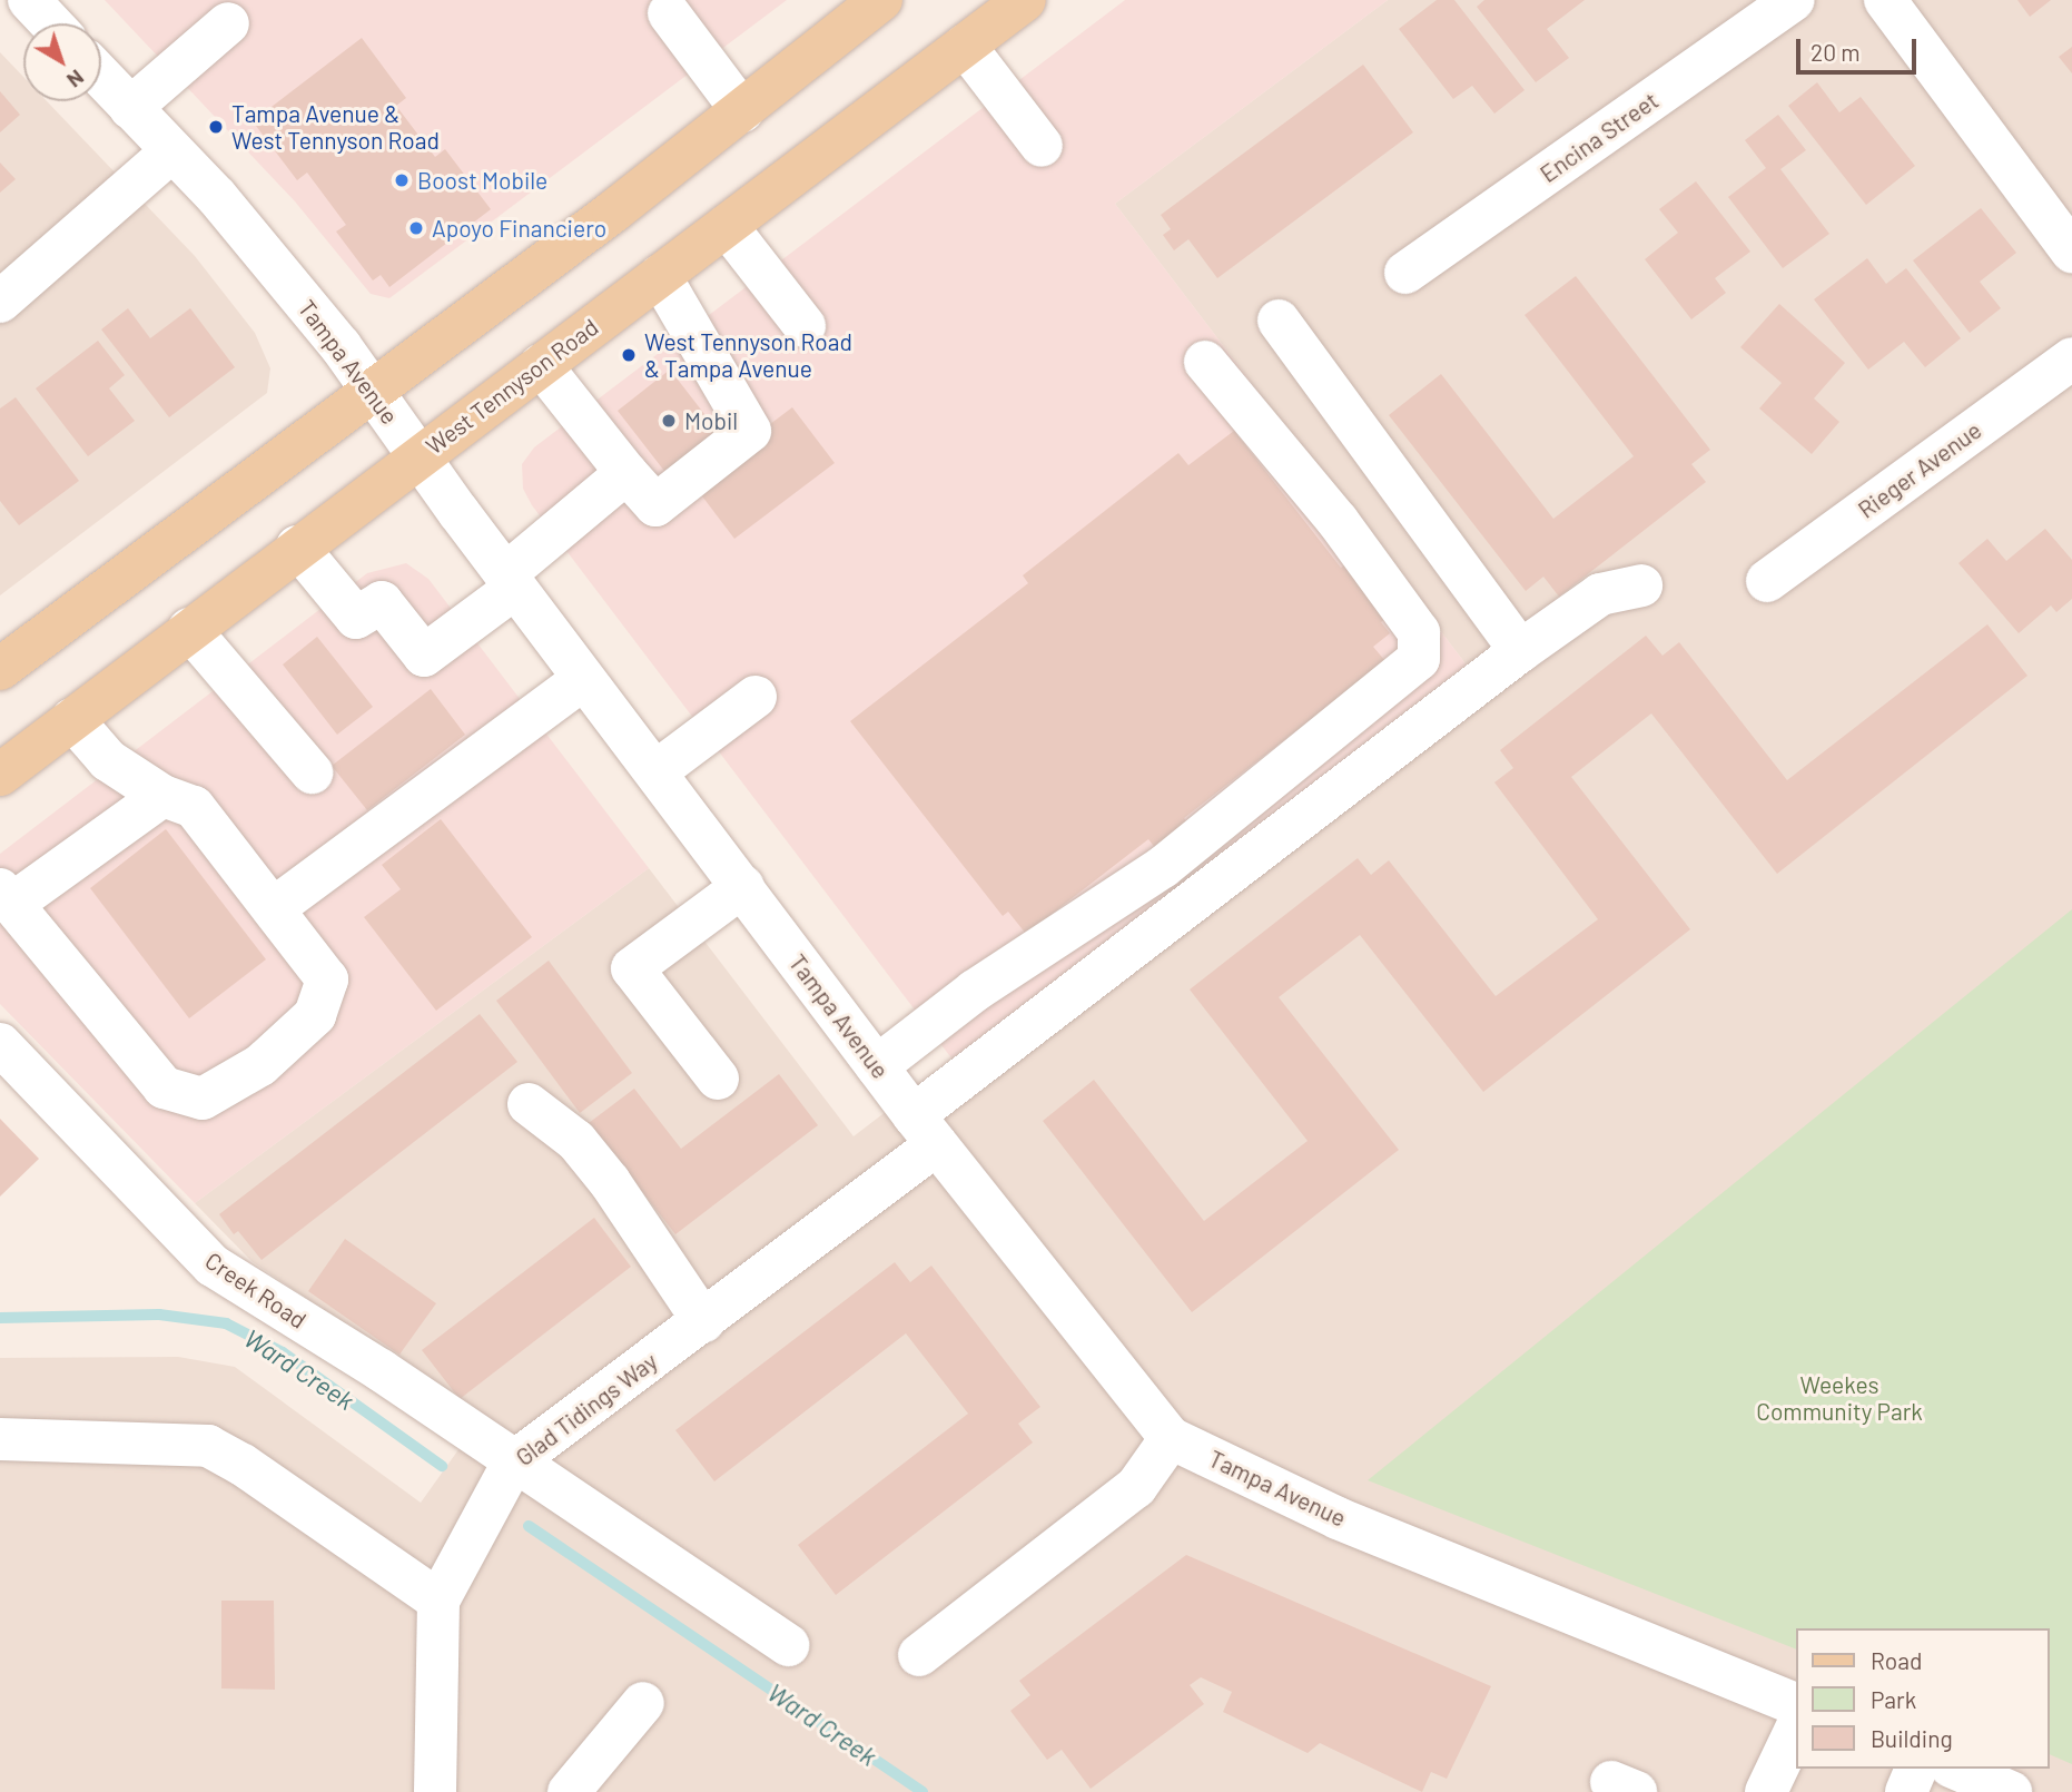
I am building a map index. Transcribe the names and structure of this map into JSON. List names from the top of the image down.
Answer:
{
  "streets": {
    "main road": ["West Tennyson Road"],
    "street": [
      "Encina Street",
      "Tampa Avenue",
      "Rieger Avenue",
      "Creek Road",
      "Glad Tidings Way"
    ]
  },
  "crossings": [
    ["Tampa Avenue", "West Tennyson Road"],
    ["Tampa Avenue", "Glad Tidings Way"],
    ["Creek Road", "Glad Tidings Way"]
  ],
  "water": ["Ward Creek"],
  "parks": ["Weekes Community Park"],
  "places": [
    "Tampa Avenue & West Tennyson Road",
    "Boost Mobile",
    "Apoyo Financiero",
    "West Tennyson Road & Tampa Avenue",
    "Mobil"
  ],
  "legend": ["Road", "Park", "Building"],
  "scale_bar": "20 m",
  "north": "bottom right"
}
